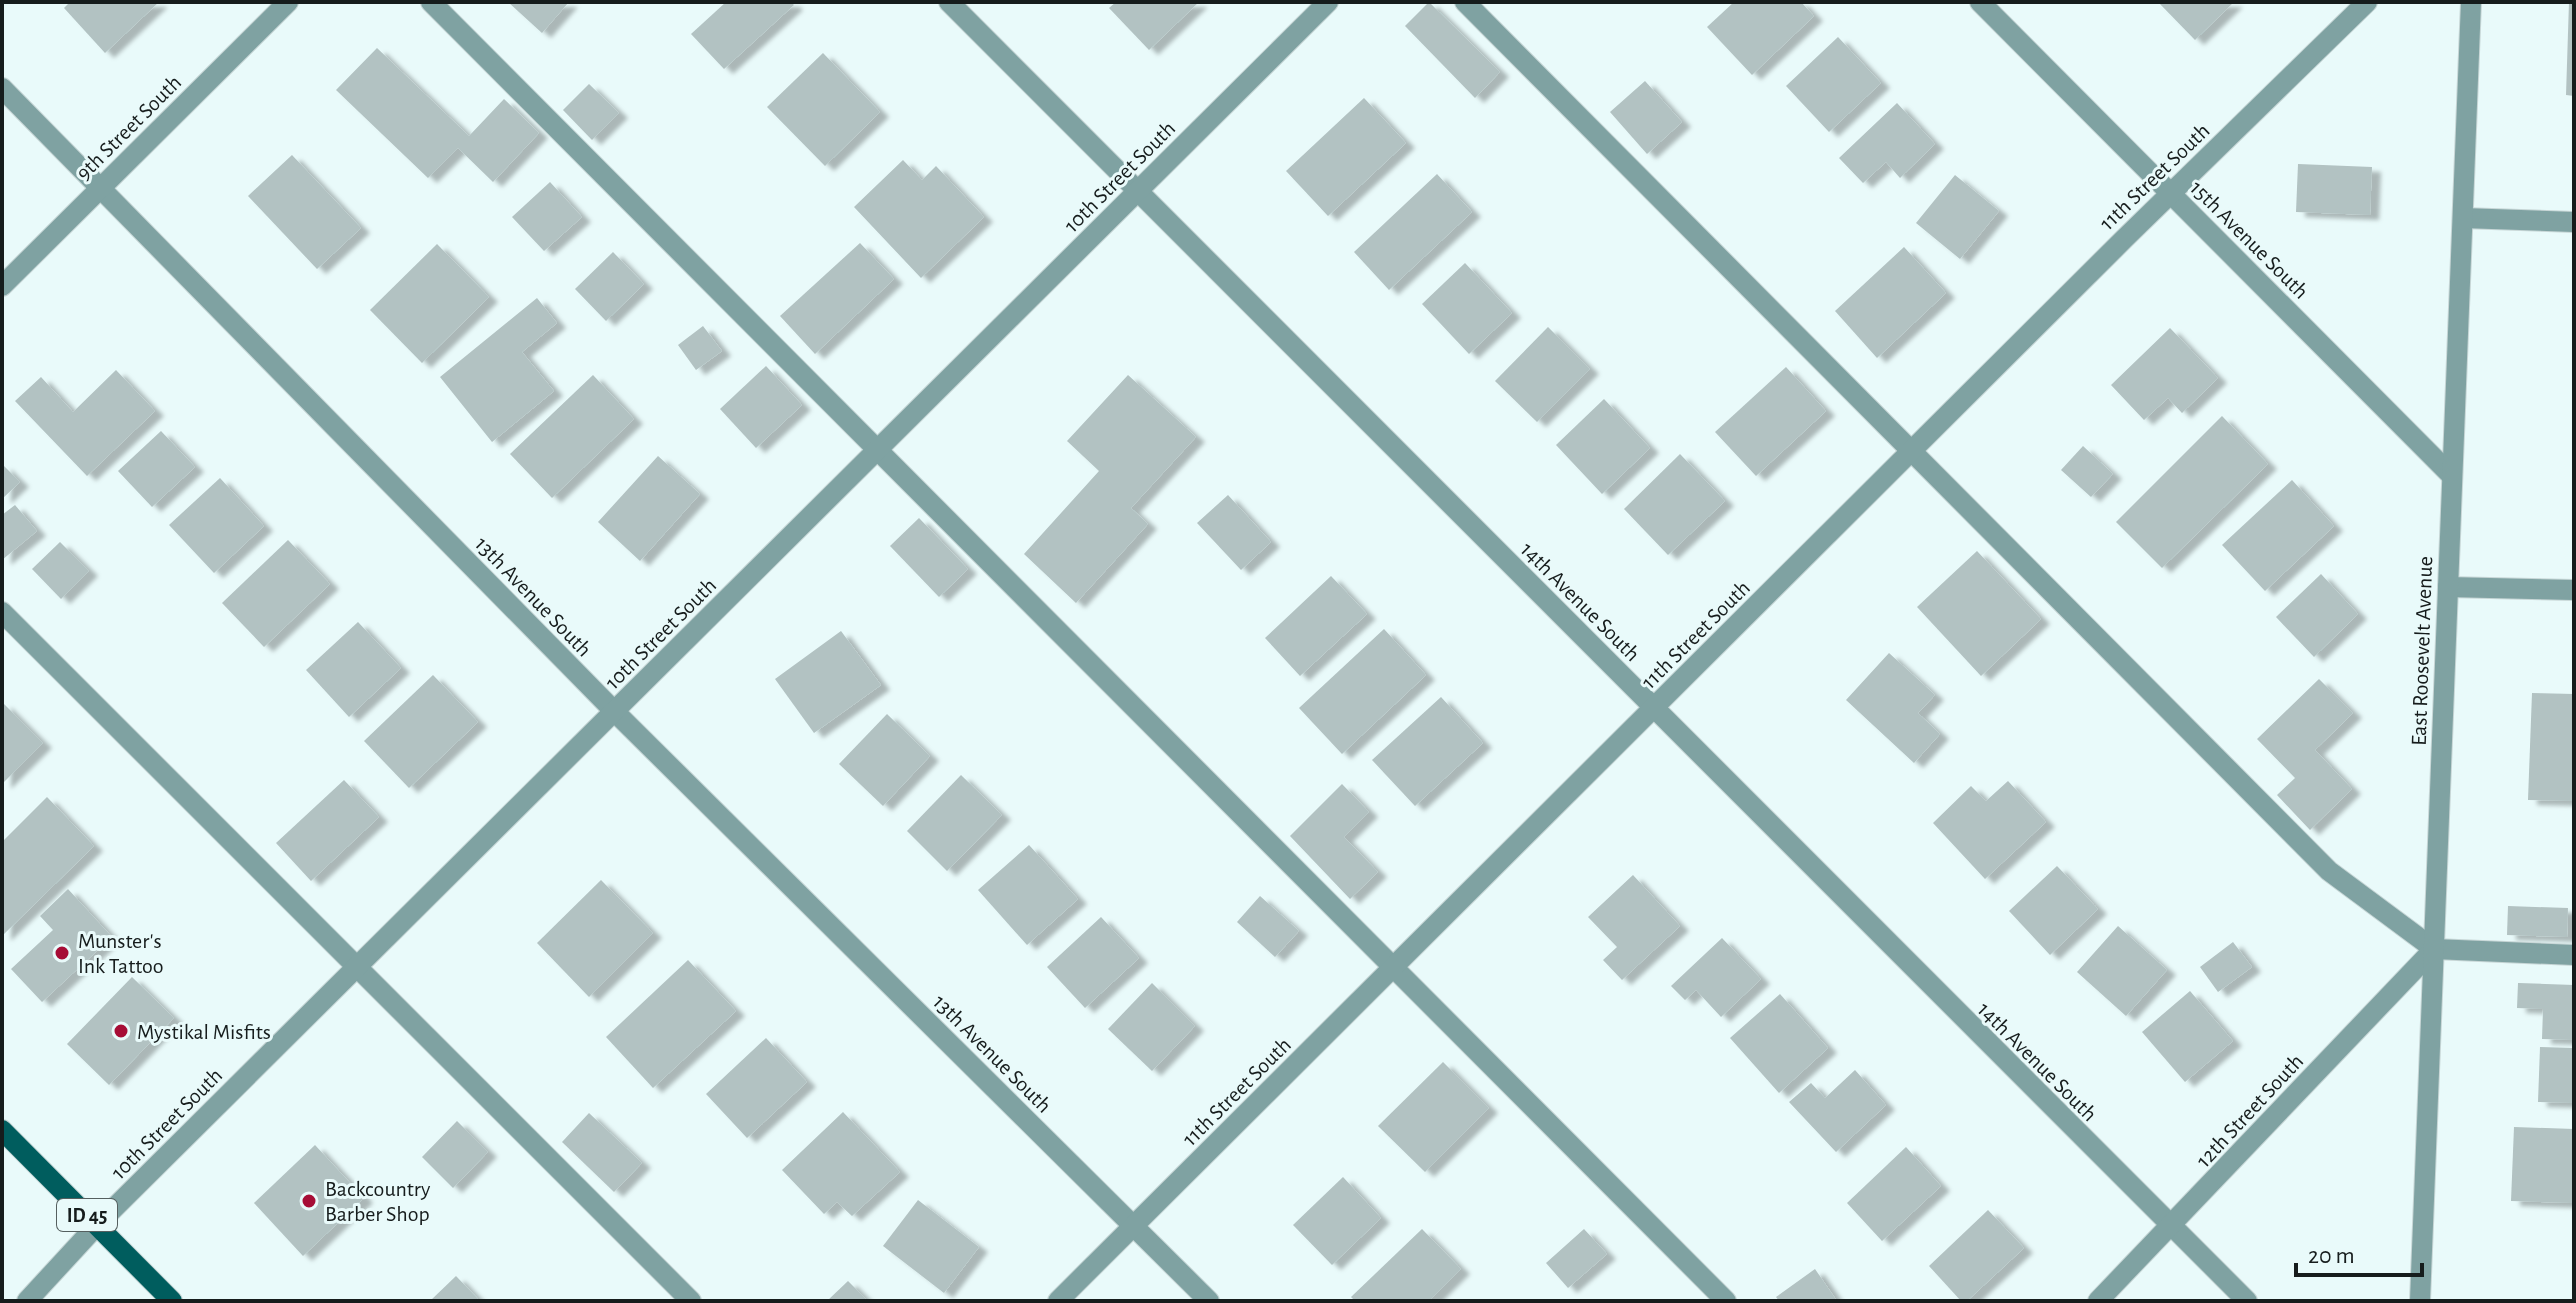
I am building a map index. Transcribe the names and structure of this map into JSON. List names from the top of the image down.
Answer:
{
  "streets": {
    "main road": ["ID 45"],
    "street": [
      "9th Street South",
      "10th Street South",
      "11th Street South",
      "15th Avenue South",
      "13th Avenue South",
      "14th Avenue South",
      "East Roosevelt Avenue",
      "12th Street South"
    ]
  },
  "crossings": [
    ["9th Street South", "13th Avenue South"],
    ["10th Street South", "13th Avenue South"],
    ["10th Street South", "14th Avenue South"],
    ["10th Street South", "ID 45"],
    ["11th Street South", "15th Avenue South"],
    ["11th Street South", "13th Avenue South"],
    ["11th Street South", "14th Avenue South"],
    ["15th Avenue South", "East Roosevelt Avenue"],
    ["14th Avenue South", "12th Street South"],
    ["East Roosevelt Avenue", "12th Street South"]
  ],
  "places": ["Munster's Ink Tattoo", "Mystikal Misfits", "Backcountry Barber Shop"],
  "scale_bar": "20 m"
}
